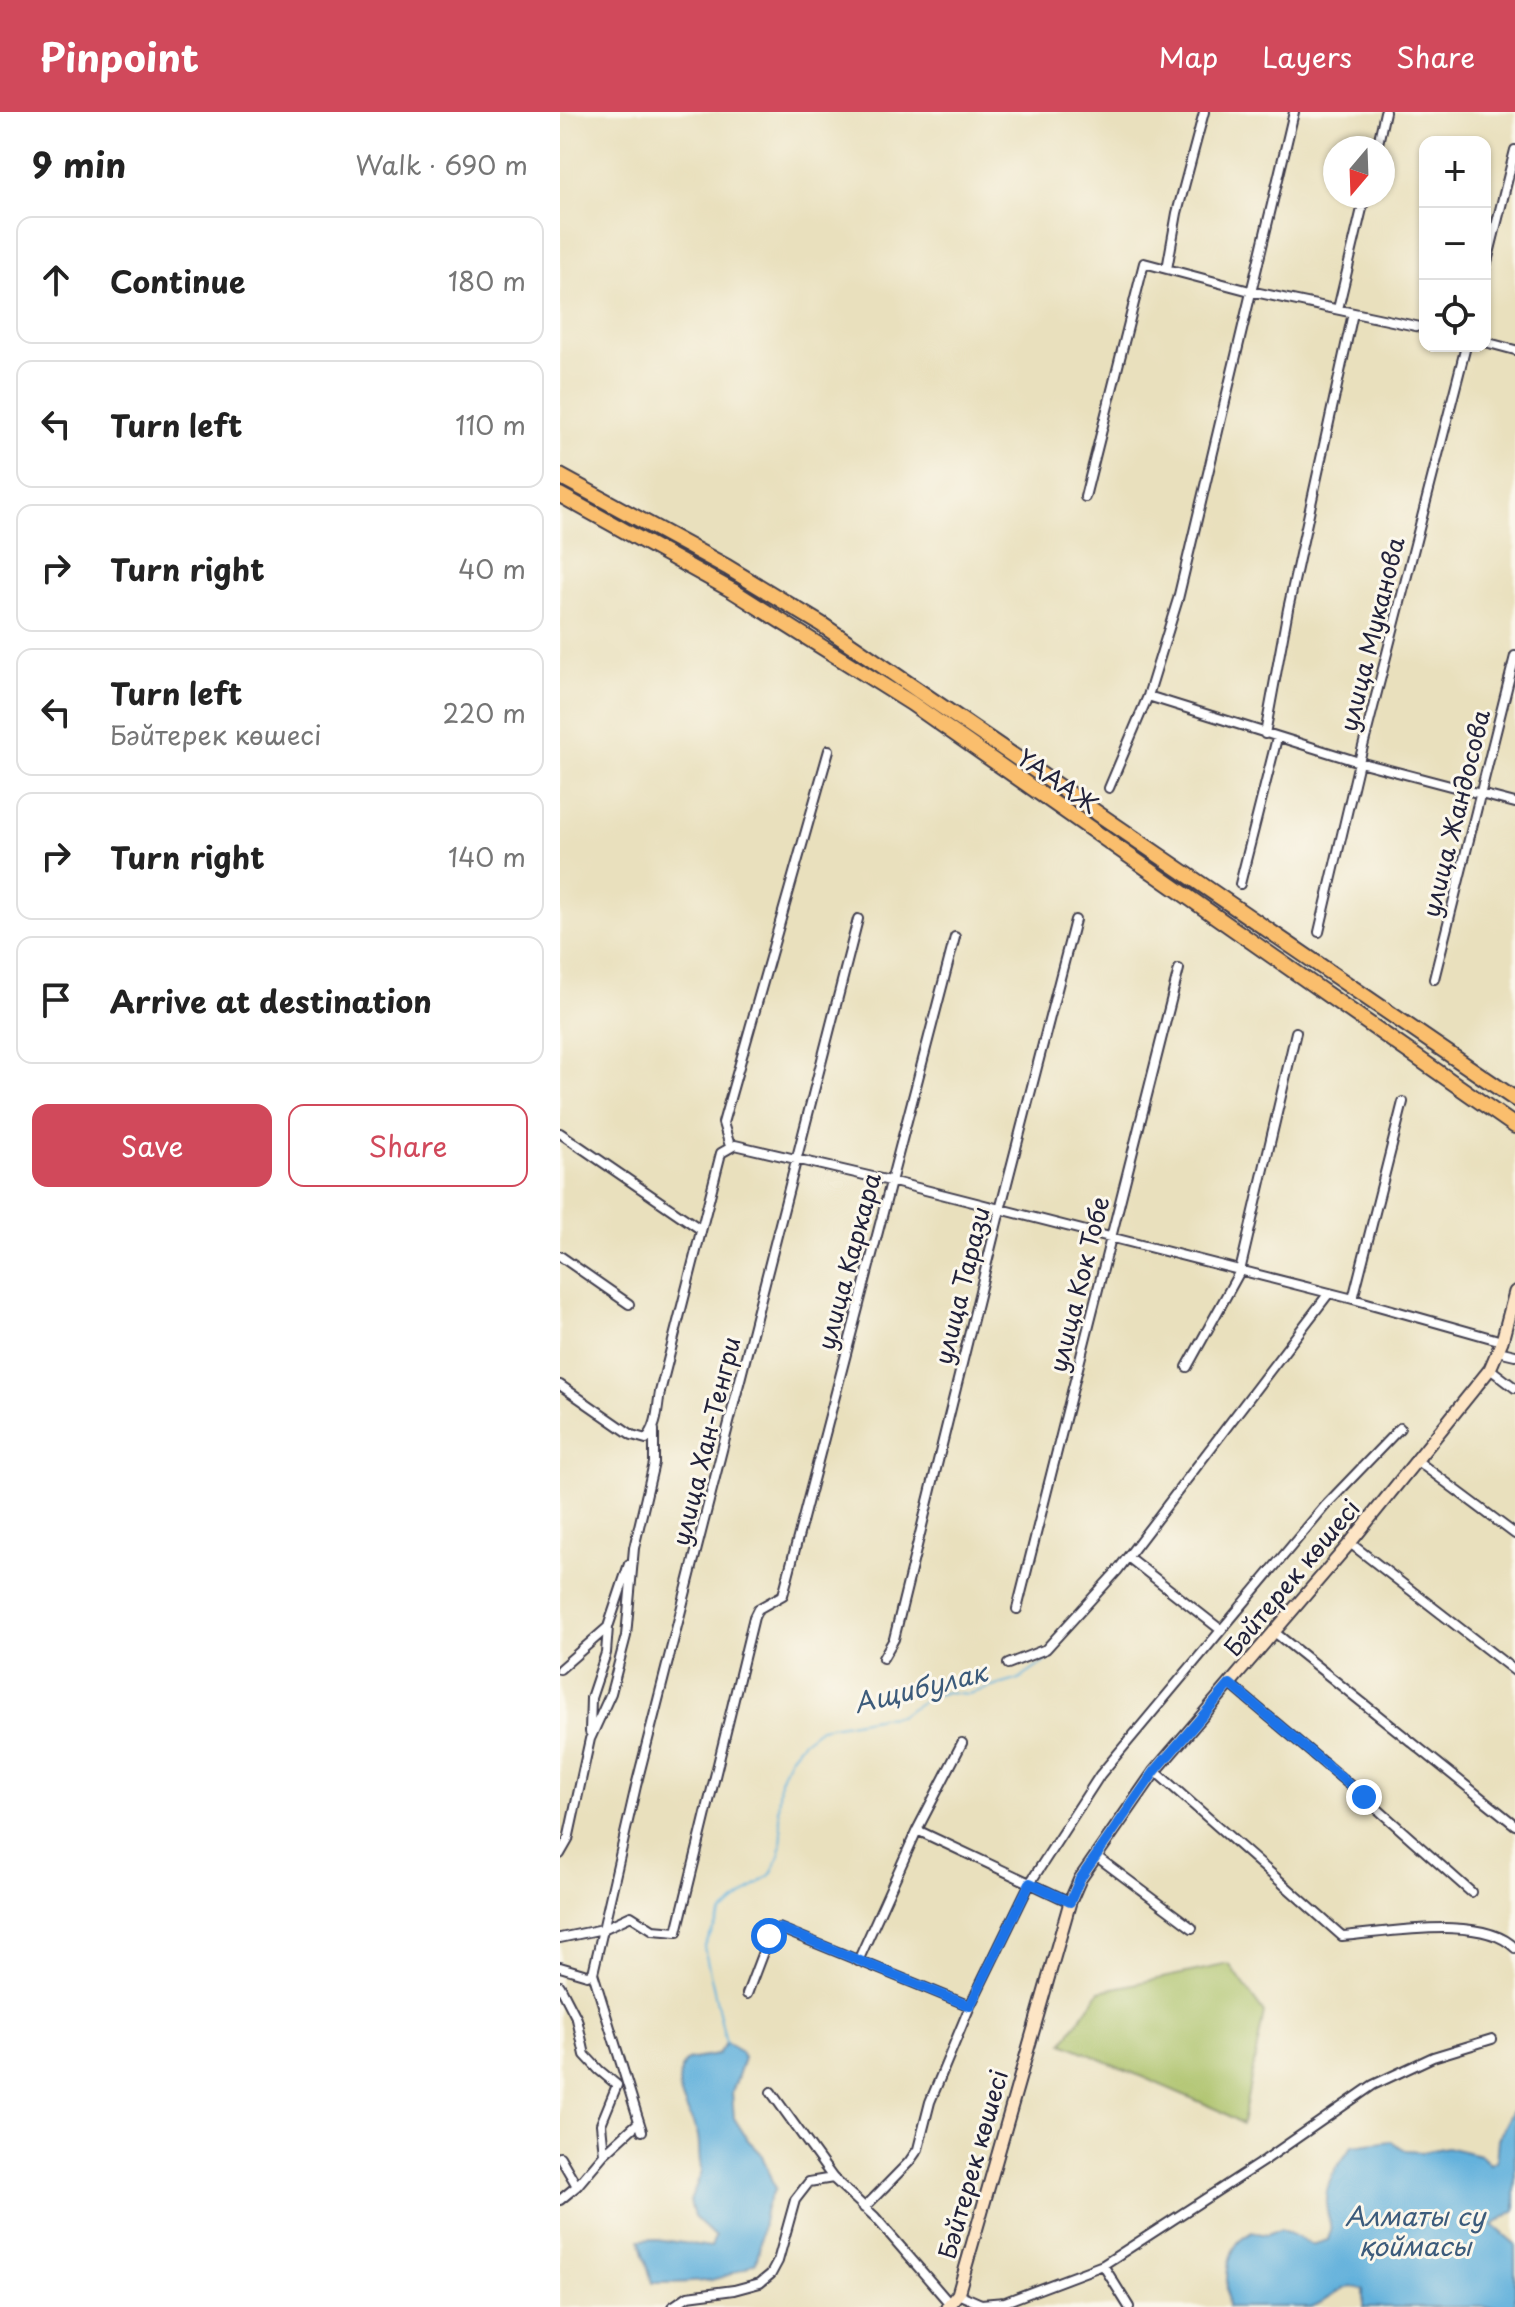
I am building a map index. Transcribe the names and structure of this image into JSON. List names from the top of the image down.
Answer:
{
  "streets": {
    "highway": ["ҮАААЖ"],
    "street": [
      "улица Муканова",
      "улица Жандосова",
      "улица Каркара",
      "улица Кок Тобе",
      "улица Тарази",
      "улица Хан-Тенгри",
      "Бәйтерек көшесі"
    ]
  },
  "crossings": [
    ["улица Каркара", "улица Хан-Тенгри"]
  ],
  "water": ["Ащибулак", "Алматы су қоймасы"],
  "north": "bottom",
  "page": {
    "header": "Pinpoint",
    "nav": ["Map", "Layers", "Share"],
    "heading": ["9 min", "Walk · 690 m"],
    "map_buttons": ["+", "−"],
    "list": [
      ["Continue", "180 m"],
      ["Turn left", "110 m"],
      ["Turn right", "40 m"],
      ["Turn left", "Бәйтерек көшесі", "220 m"],
      ["Turn right", "140 m"],
      "Arrive at destination"
    ],
    "buttons": ["Save", "Share"]
  }
}
